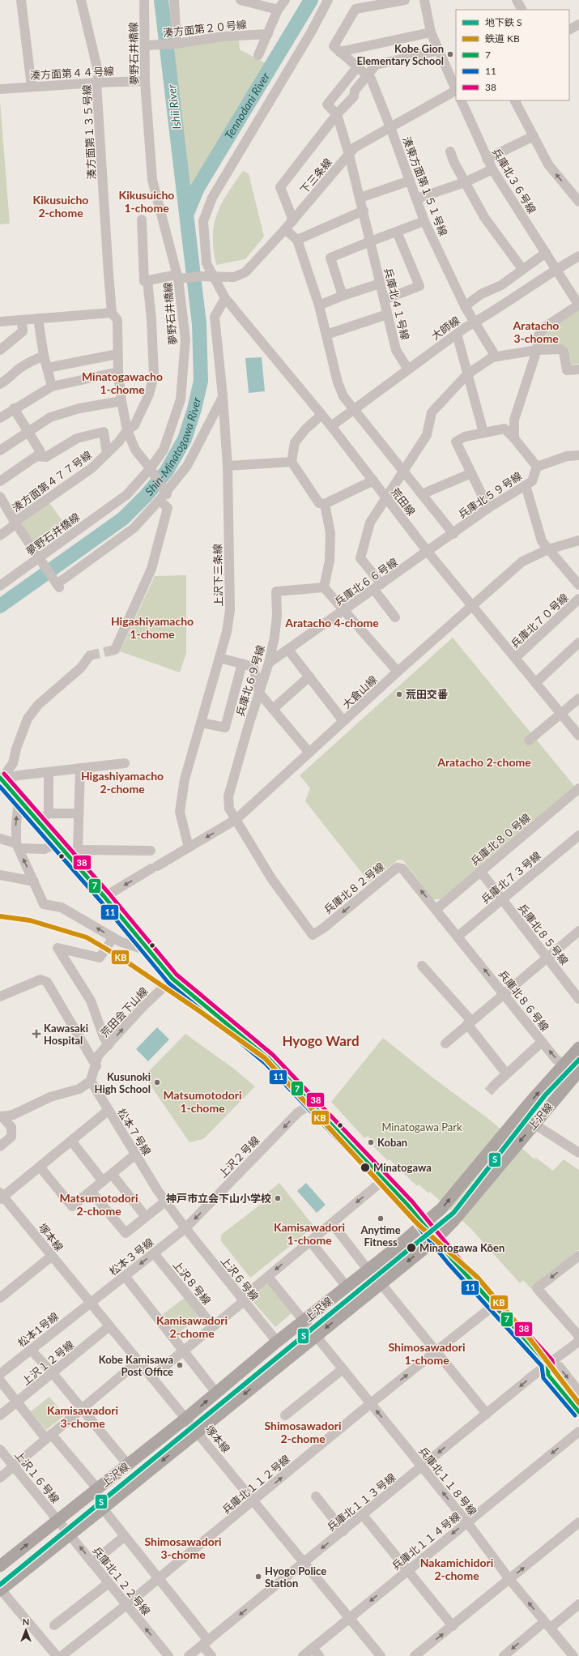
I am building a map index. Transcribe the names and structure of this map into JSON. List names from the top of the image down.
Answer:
{
  "streets": {
    "main road": ["上沢線"],
    "street": [
      "湊方面第２０号線",
      "夢野石井橋線",
      "湊方面第４４号線",
      "湊方面第１３５号線",
      "下三条線",
      "兵庫北３６号線",
      "湊東方面第１５１号線",
      "兵庫北４１号線",
      "大師線",
      "湊方面第４７７号線",
      "兵庫北５９号線",
      "荒田線",
      "上沢下三条線",
      "兵庫北６６号線",
      "兵庫北７０号線",
      "兵庫北６９号線",
      "大倉山線",
      "兵庫北８０号線",
      "兵庫北７３号線",
      "兵庫北８２号線",
      "兵庫北８５号線",
      "兵庫北８６号線",
      "荒田会下山線",
      "松本７号線",
      "上沢２号線",
      "塚本線",
      "松本３号線",
      "上沢６号線",
      "上沢８号線",
      "松本1号線",
      "上沢１２号線",
      "上沢１６号線",
      "兵庫北１１８号線",
      "兵庫北１１２号線",
      "兵庫北１１３号線",
      "兵庫北１１４号線",
      "兵庫北１２２号線"
    ]
  },
  "crossings": [
    ["湊方面第２０号線", "夢野石井橋線"],
    ["夢野石井橋線", "湊方面第４４号線"],
    ["夢野石井橋線", "湊方面第１３５号線"],
    ["夢野石井橋線", "下三条線"],
    ["湊方面第４４号線", "湊方面第１３５号線"],
    ["湊方面第１３５号線", "湊方面第４７７号線"],
    ["下三条線", "湊東方面第１５１号線"],
    ["下三条線", "兵庫北４１号線"],
    ["下三条線", "湊方面第４７７号線"],
    ["下三条線", "荒田線"],
    ["兵庫北３６号線", "大師線"],
    ["湊東方面第１５１号線", "大師線"],
    ["兵庫北４１号線", "大師線"],
    ["大師線", "荒田線"],
    ["兵庫北５９号線", "荒田線"],
    ["兵庫北５９号線", "兵庫北６６号線"],
    ["荒田線", "上沢下三条線"],
    ["荒田線", "兵庫北６６号線"],
    ["荒田線", "兵庫北７０号線"],
    ["荒田線", "大倉山線"],
    ["上沢下三条線", "大倉山線"],
    ["兵庫北６６号線", "兵庫北６９号線"],
    ["兵庫北６９号線", "大倉山線"],
    ["兵庫北６９号線", "兵庫北８２号線"],
    ["兵庫北８０号線", "兵庫北８２号線"],
    ["兵庫北８０号線", "兵庫北８５号線"],
    ["兵庫北７３号線", "兵庫北８２号線"],
    ["兵庫北７３号線", "兵庫北８５号線"],
    ["兵庫北７３号線", "兵庫北８６号線"],
    ["兵庫北８２号線", "兵庫北８６号線"],
    ["兵庫北８６号線", "上沢線"],
    ["上沢線", "塚本線"],
    ["上沢線", "上沢６号線"],
    ["上沢線", "上沢１６号線"],
    ["上沢線", "兵庫北１１８号線"],
    ["上沢線", "兵庫北１２２号線"],
    ["松本７号線", "上沢２号線"],
    ["松本７号線", "塚本線"],
    ["松本７号線", "松本３号線"],
    ["松本７号線", "上沢６号線"],
    ["上沢２号線", "松本３号線"],
    ["上沢２号線", "上沢６号線"],
    ["塚本線", "松本３号線"],
    ["塚本線", "松本1号線"],
    ["塚本線", "上沢１２号線"],
    ["塚本線", "兵庫北１１２号線"],
    ["塚本線", "兵庫北１１３号線"],
    ["塚本線", "兵庫北１１４号線"],
    ["松本３号線", "上沢６号線"],
    ["松本３号線", "上沢８号線"],
    ["松本３号線", "松本1号線"],
    ["上沢１６号線", "兵庫北１２２号線"],
    ["兵庫北１１８号線", "兵庫北１１２号線"],
    ["兵庫北１１８号線", "兵庫北１１３号線"],
    ["兵庫北１１８号線", "兵庫北１１４号線"],
    ["兵庫北１１２号線", "兵庫北１２２号線"]
  ],
  "one_way": ["荒田会下山線", "上沢２号線", "兵庫北１１３号線"],
  "districts": [
    "Kikusuicho 1-chome",
    "Kikusuicho 2-chome",
    "Aratacho 3-chome",
    "Minatogawacho 1-chome",
    "Higashiyamacho 1-chome",
    "Aratacho 4-chome",
    "Aratacho 2-chome",
    "Higashiyamacho 2-chome",
    "Hyogo Ward",
    "Matsumotodori 1-chome",
    "Matsumotodori 2-chome",
    "Kamisawadori 1-chome",
    "Kamisawadori 2-chome",
    "Shimosawadori 1-chome",
    "Kamisawadori 3-chome",
    "Shimosawadori 2-chome",
    "Shimosawadori 3-chome",
    "Nakamichidori 2-chome"
  ],
  "water": ["Tennodani River", "Ishii River", "Shin-Minatogawa River"],
  "parks": ["Minatogawa Park"],
  "places": {
    "other": [
      "Kobe Gion Elementary School",
      "荒田交番",
      "Kusunoki High School",
      "Koban",
      "Minatogawa",
      "神戸市立会下山小学校",
      "Anytime Fitness",
      "Minatogawa Kōen",
      "Kobe Kamisawa Post Office",
      "Hyogo Police Station"
    ],
    "health": ["Kawasaki Hospital"]
  },
  "lines": [
    "transit line 38",
    "transit line 7",
    "transit line 11",
    "rail line KB",
    "metro line S"
  ],
  "legend": [
    "地下鉄 S",
    "鉄道 KB",
    "7",
    "11",
    "38"
  ],
  "north": "top"
}
